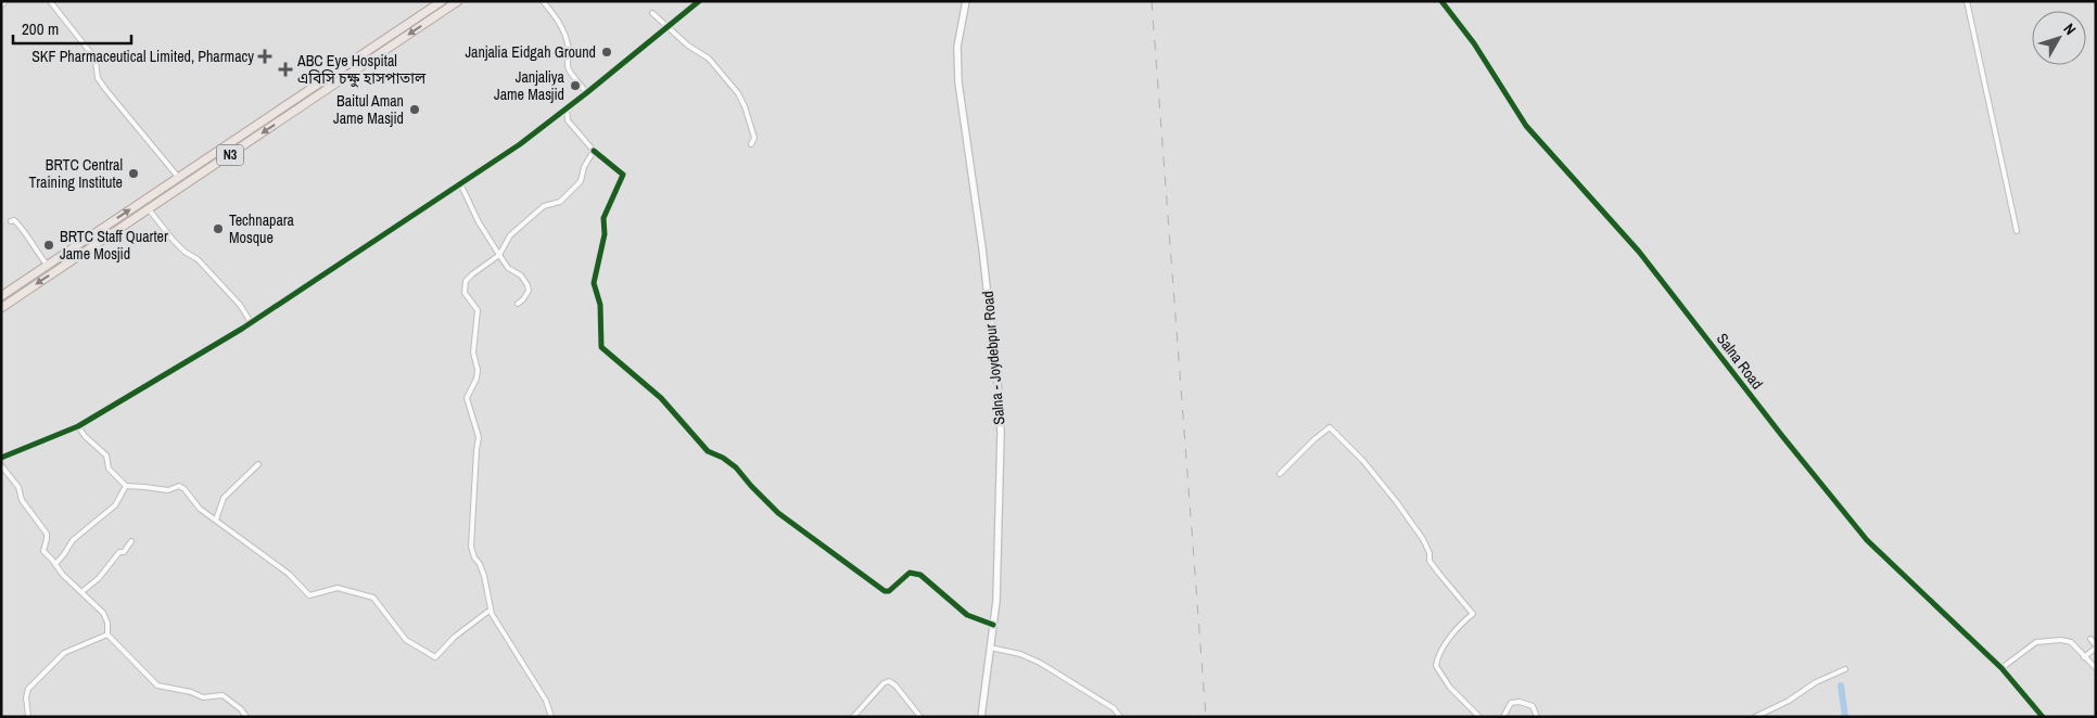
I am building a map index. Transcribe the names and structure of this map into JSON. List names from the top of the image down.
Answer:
{
  "streets": {
    "highway": ["N3"],
    "main road": ["Salna - Joydebpur Road"],
    "street": ["Salna Road"]
  },
  "places": {
    "other": [
      "Janjalia Eidgah Ground",
      "Janjaliya Jame Masjid",
      "Baitul Aman Jame Masjid",
      "BRTC Central Training Institute",
      "Technapara Mosque",
      "BRTC Staff Quarter Jame Mosjid"
    ],
    "health": ["SKF Pharmaceutical Limited, Pharmacy", "ABC Eye Hospital এবিসি চক্ষু হাসপাতাল"]
  },
  "scale_bar": "200 m",
  "north": "top right"
}
